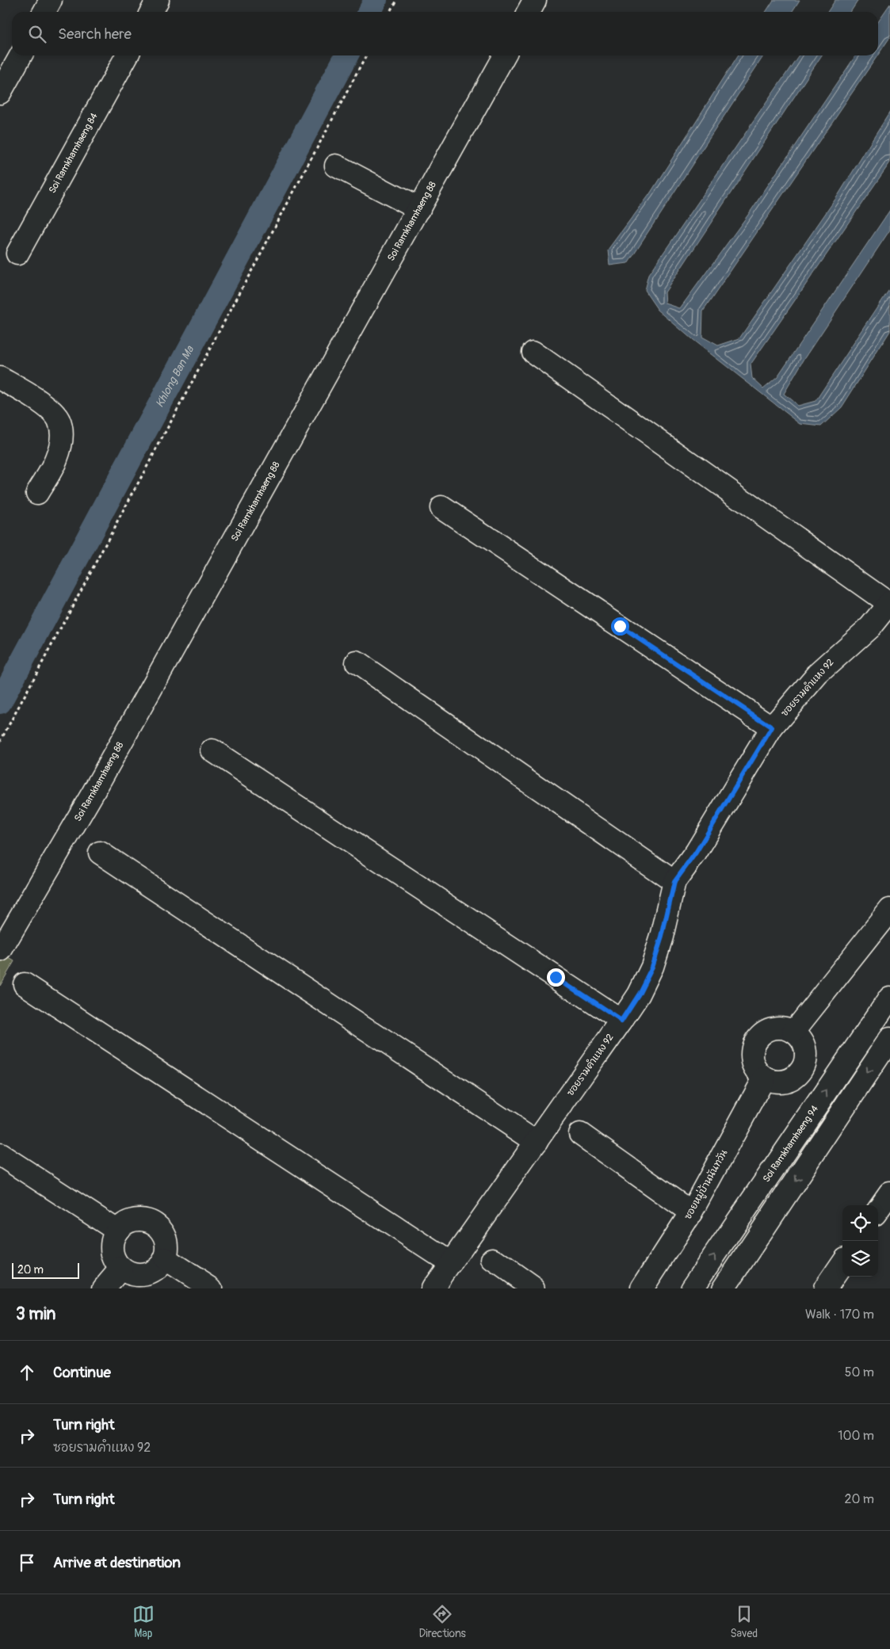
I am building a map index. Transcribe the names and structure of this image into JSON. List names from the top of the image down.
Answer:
{
  "streets": {
    "street": [
      "Soi Ramkhamhaeng 84",
      "Soi Ramkhamhaeng 88",
      "ซอยรามคําแหง 92",
      "Soi Ramkhamhaeng 94",
      "ซอยหมู่บ้านนันทวัน"
    ]
  },
  "water": ["Khlong Ban Ma"],
  "scale_bar": "20 m",
  "page": {
    "search": "Search here",
    "scale": "20 m",
    "heading": ["3 min", "Walk · 170 m"],
    "list": [
      ["Continue", "50 m"],
      ["Turn right", "ซอยรามคําแหง 92", "100 m"],
      ["Turn right", "20 m"],
      "Arrive at destination"
    ],
    "nav": ["Map", "Directions", "Saved"]
  }
}
